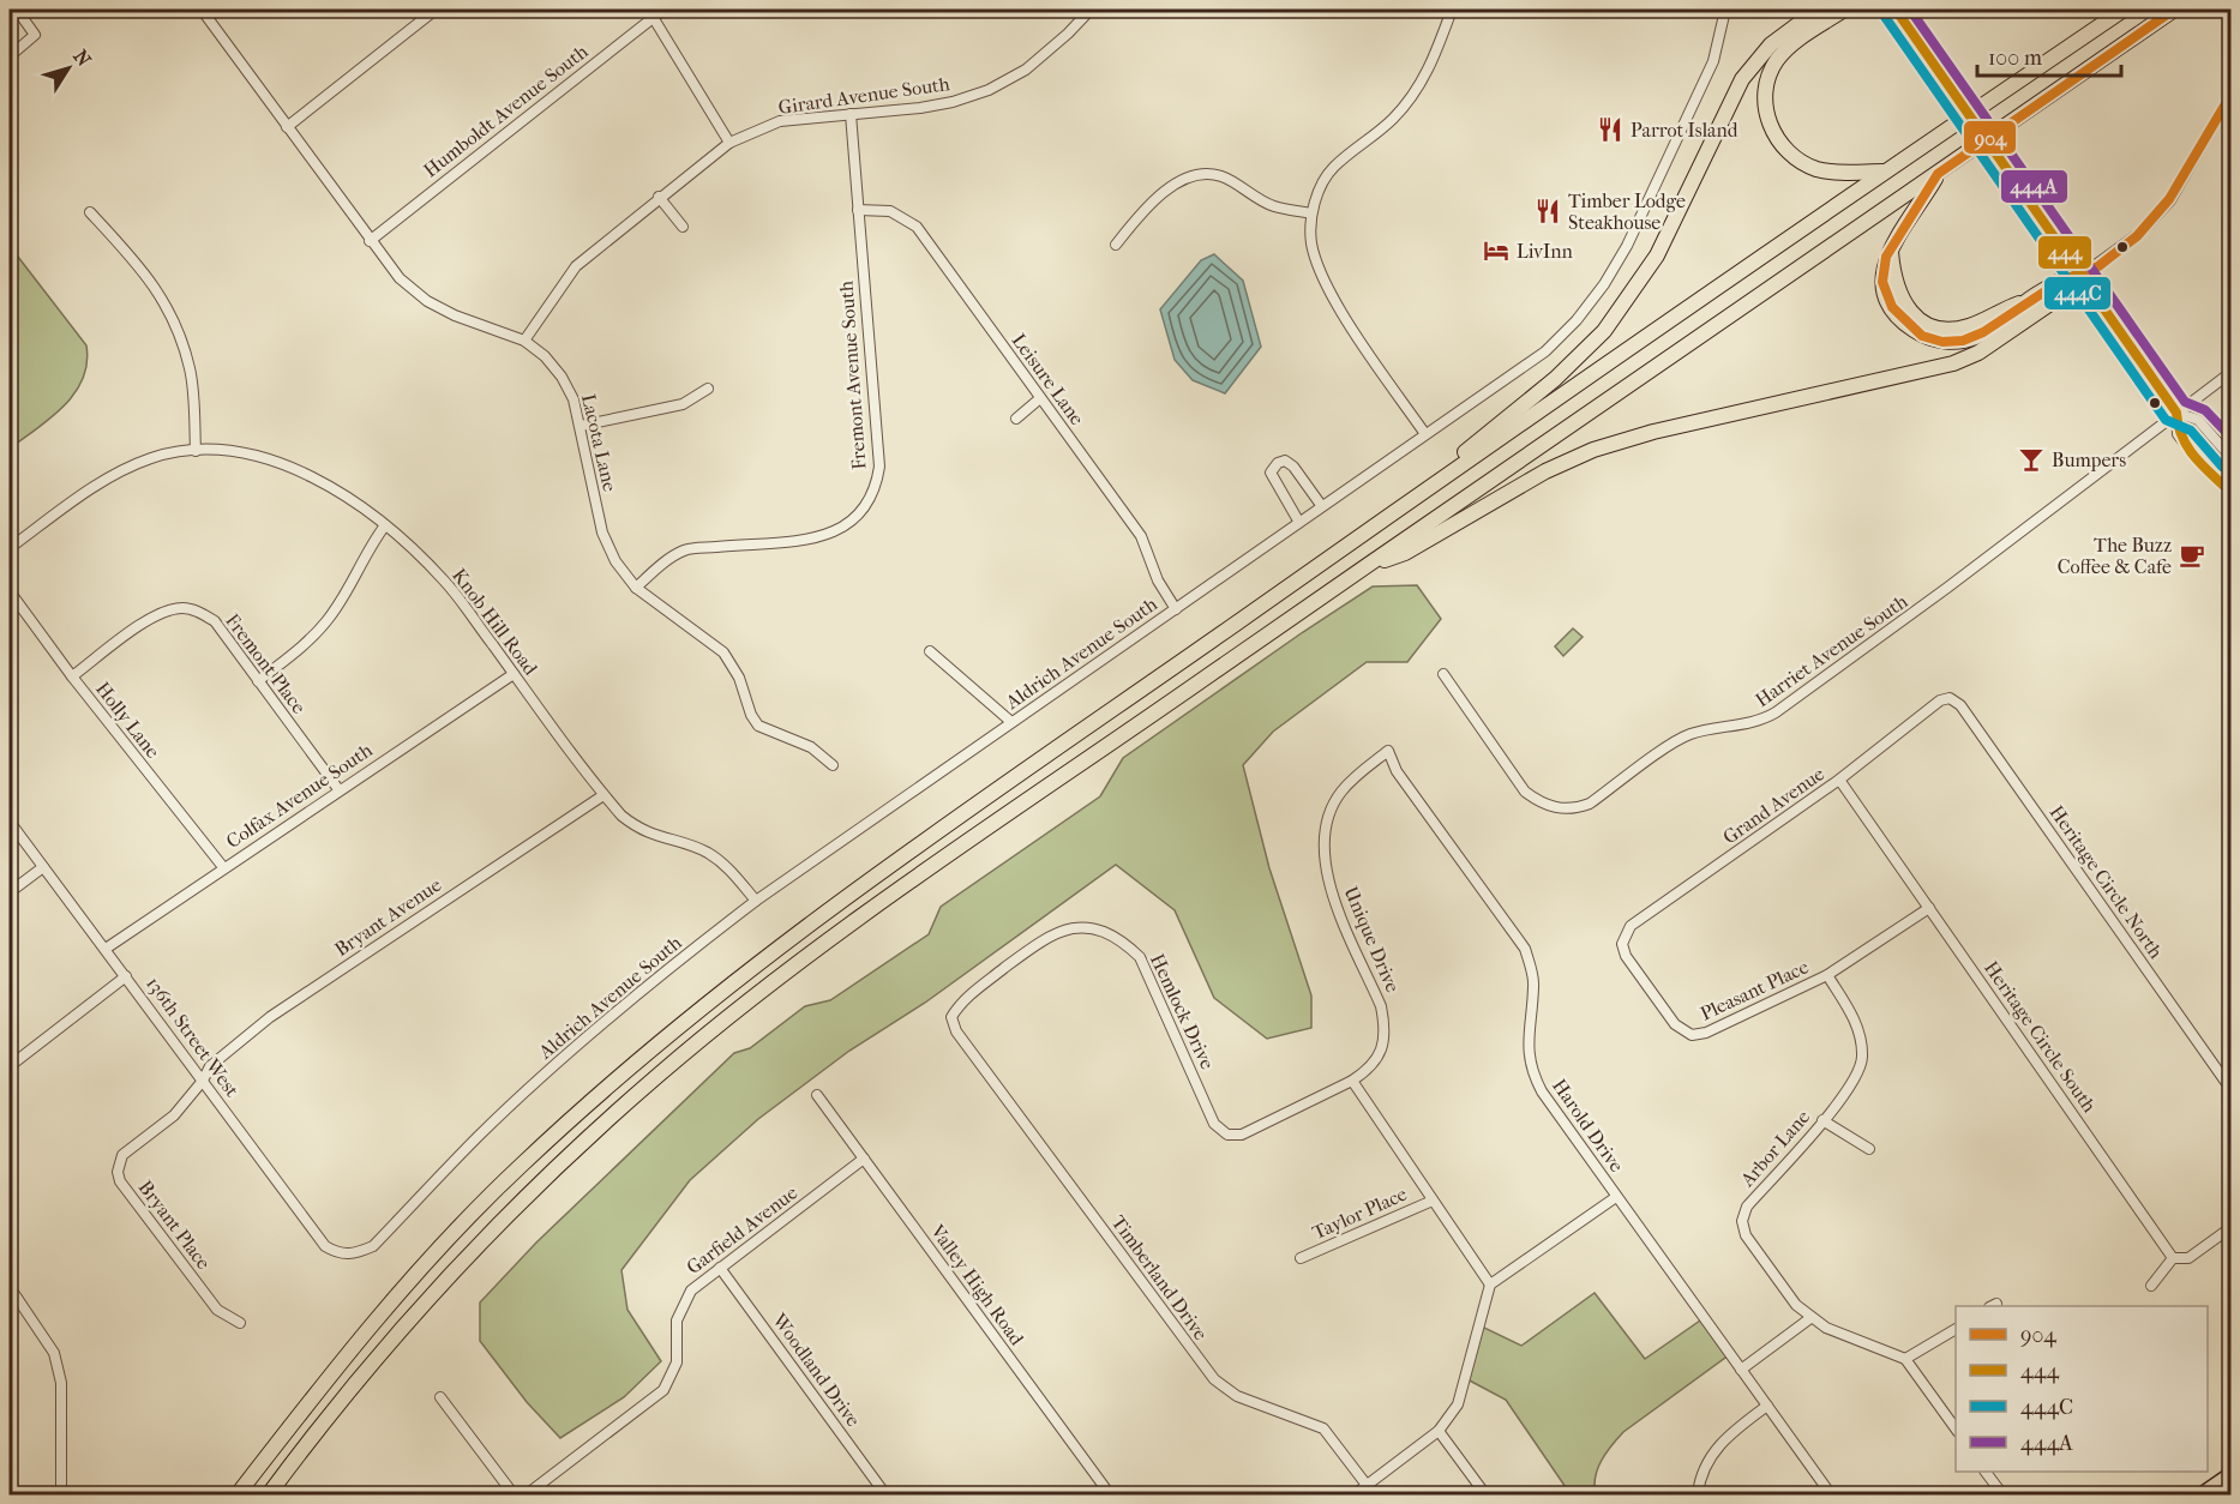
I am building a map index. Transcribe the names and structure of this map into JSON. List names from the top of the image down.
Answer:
{
  "streets": {
    "street": [
      "Girard Avenue South",
      "Humboldt Avenue South",
      "Fremont Avenue South",
      "Leisure Lane",
      "Lacota Lane",
      "Knob Hill Road",
      "Harriet Avenue South",
      "Aldrich Avenue South",
      "Fremont Place",
      "Holly Lane",
      "Colfax Avenue South",
      "Grand Avenue",
      "Heritage Circle North",
      "Bryant Avenue",
      "Unique Drive",
      "Pleasant Place",
      "Hemlock Drive",
      "136th Street West",
      "Heritage Circle South",
      "Harold Drive",
      "Arbor Lane",
      "Taylor Place",
      "Bryant Place",
      "Garfield Avenue",
      "Timberland Drive",
      "Valley High Road",
      "Woodland Drive"
    ]
  },
  "crossings": [
    ["Girard Avenue South", "Fremont Avenue South"],
    ["Girard Avenue South", "Lacota Lane"],
    ["Humboldt Avenue South", "Lacota Lane"],
    ["Fremont Avenue South", "Leisure Lane"],
    ["Fremont Avenue South", "Lacota Lane"],
    ["Leisure Lane", "Aldrich Avenue South"],
    ["Knob Hill Road", "Aldrich Avenue South"],
    ["Knob Hill Road", "Colfax Avenue South"],
    ["Knob Hill Road", "Bryant Avenue"],
    ["Aldrich Avenue South", "136th Street West"],
    ["Fremont Place", "Holly Lane"],
    ["Fremont Place", "Colfax Avenue South"],
    ["Holly Lane", "Colfax Avenue South"],
    ["Colfax Avenue South", "136th Street West"],
    ["Grand Avenue", "Heritage Circle North"],
    ["Grand Avenue", "Pleasant Place"],
    ["Grand Avenue", "Heritage Circle South"],
    ["Bryant Avenue", "136th Street West"],
    ["Bryant Avenue", "Bryant Place"],
    ["Unique Drive", "Hemlock Drive"],
    ["Unique Drive", "Harold Drive"],
    ["Pleasant Place", "Heritage Circle South"],
    ["Pleasant Place", "Arbor Lane"],
    ["Hemlock Drive", "Timberland Drive"],
    ["136th Street West", "Bryant Place"],
    ["Garfield Avenue", "Valley High Road"],
    ["Garfield Avenue", "Woodland Drive"]
  ],
  "places": {
    "restaurant": ["Parrot Island", "Timber Lodge Steakhouse"],
    "hotel": ["LivInn"],
    "bar": ["Bumpers"],
    "cafe": ["The Buzz Coffee & Cafe"]
  },
  "lines": [
    "transit line 904",
    "transit line 444",
    "transit line 444A",
    "transit line 444C"
  ],
  "legend": [
    "904",
    "444",
    "444C",
    "444A"
  ],
  "scale_bar": "100 m",
  "north": "top right"
}
